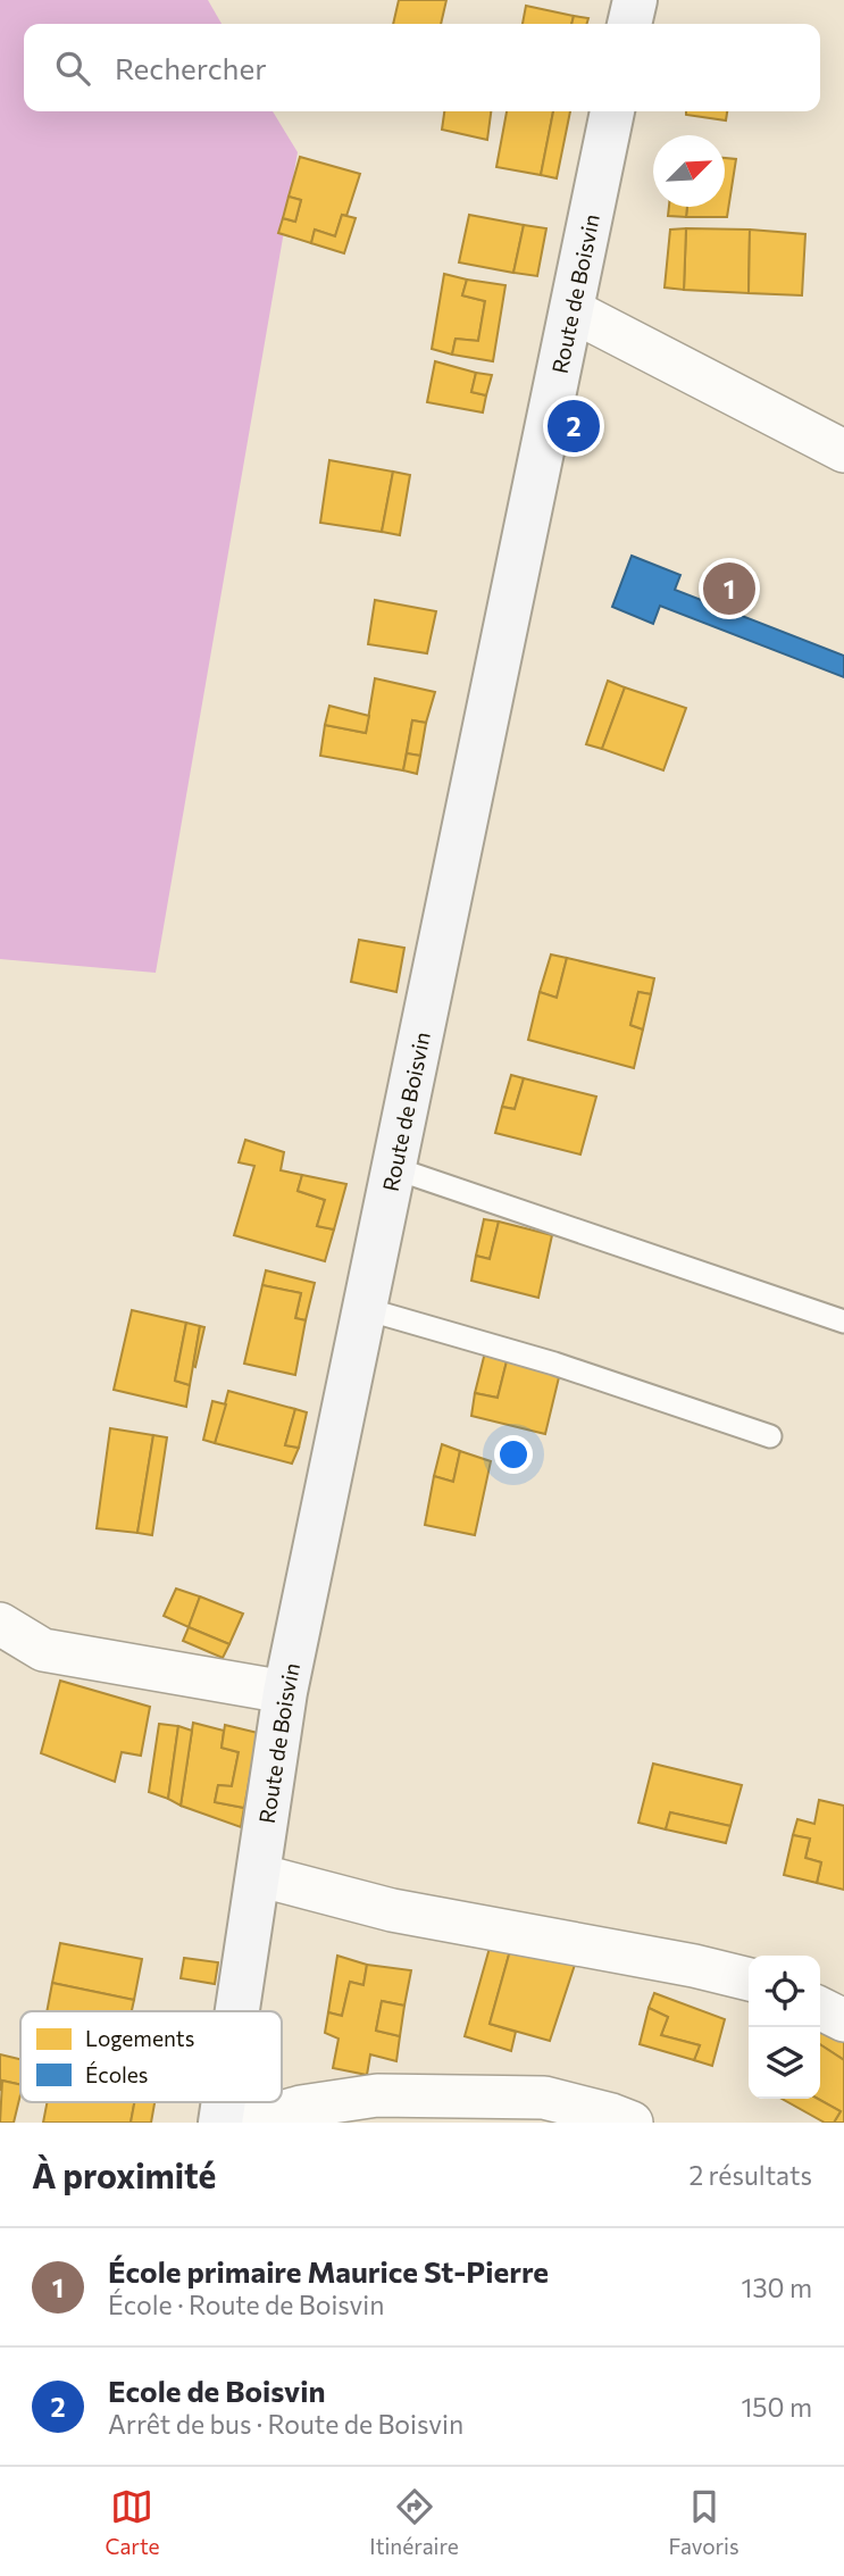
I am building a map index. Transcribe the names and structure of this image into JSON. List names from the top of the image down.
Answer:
{
  "streets": {
    "main road": ["Route de Boisvin"]
  },
  "legend": ["Logements", "Écoles"],
  "north": "top right",
  "page": {
    "search": "Rechercher",
    "pins": ["2", "1"],
    "heading": ["À proximité", "2 résultats"],
    "list": [
      {
        "mark": "1",
        "name": "École primaire Maurice St-Pierre",
        "note": "École · Route de Boisvin",
        "value": "130 m"
      },
      {
        "mark": "2",
        "name": "Ecole de Boisvin",
        "note": "Arrêt de bus · Route de Boisvin",
        "value": "150 m"
      }
    ],
    "nav": ["Carte", "Itinéraire", "Favoris"]
  }
}
